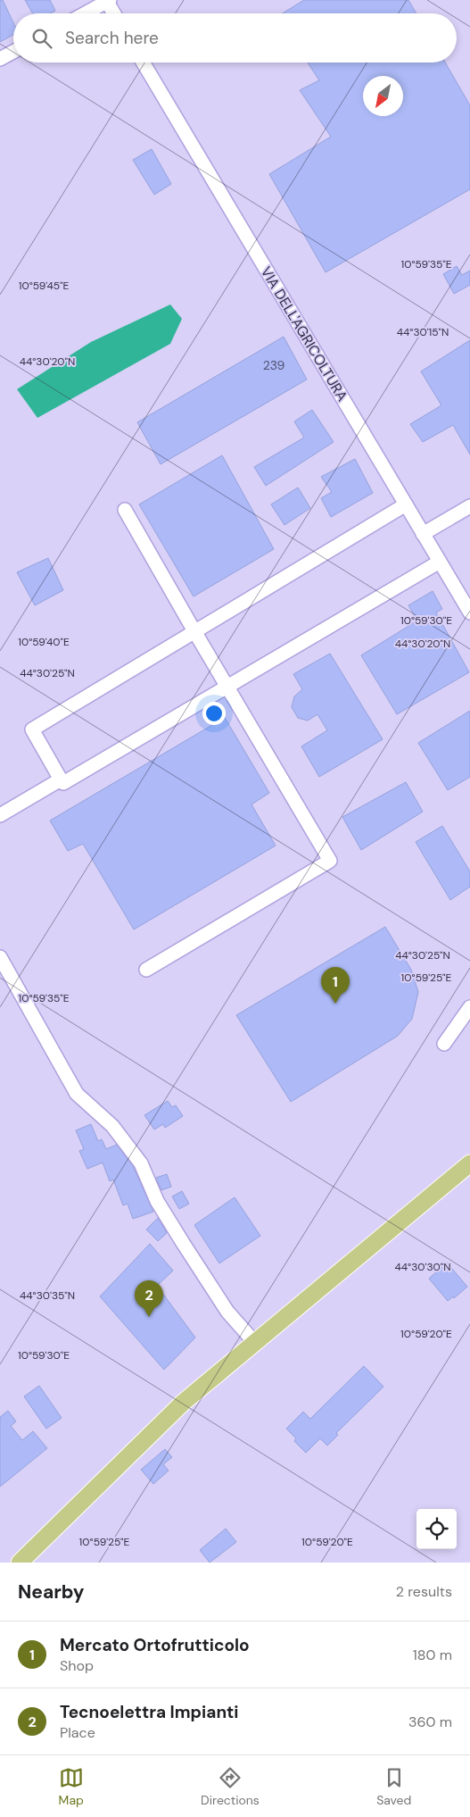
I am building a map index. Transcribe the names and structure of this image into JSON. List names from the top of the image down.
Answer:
{
  "streets": {
    "street": ["VIA DELL'AGRICOLTURA"]
  },
  "house_numbers": ["239"],
  "north": "bottom left",
  "page": {
    "search": "Search here",
    "pins": ["1", "2"],
    "heading": ["Nearby", "2 results"],
    "list": [
      {
        "mark": "1",
        "name": "Mercato Ortofrutticolo",
        "note": "Shop",
        "value": "180 m"
      },
      {
        "mark": "2",
        "name": "Tecnoelettra Impianti",
        "note": "Place",
        "value": "360 m"
      }
    ],
    "nav": ["Map", "Directions", "Saved"]
  },
  "coordinates": [
    "10°59'35\"E",
    "10°59'45\"E",
    "44°30'15\"N",
    "44°30'20\"N",
    "10°59'30\"E",
    "10°59'40\"E",
    "44°30'25\"N",
    "10°59'25\"E",
    "44°30'30\"N",
    "44°30'35\"N",
    "10°59'20\"E"
  ]
}
